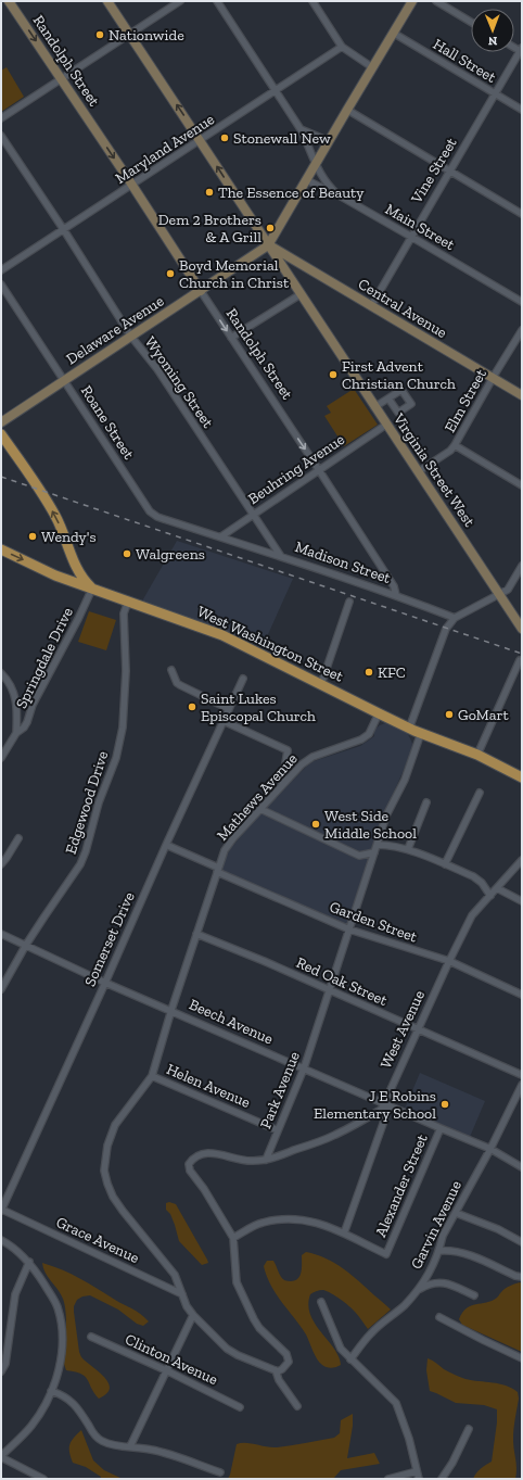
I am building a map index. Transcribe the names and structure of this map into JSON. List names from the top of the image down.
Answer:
{
  "streets": {
    "main road": [
      "Randolph Street",
      "Central Avenue",
      "Delaware Avenue",
      "Virginia Street West",
      "West Washington Street"
    ],
    "street": [
      "Hall Street",
      "Maryland Avenue",
      "Vine Street",
      "Main Street",
      "Wyoming Street",
      "Elm Street",
      "Roane Street",
      "Beuhring Avenue",
      "Madison Street",
      "Springdale Drive",
      "Mathews Avenue",
      "Edgewood Drive",
      "Garden Street",
      "Somerset Drive",
      "Red Oak Street",
      "Beech Avenue",
      "West Avenue",
      "Helen Avenue",
      "Park Avenue",
      "Alexander Street",
      "Garvin Avenue",
      "Grace Avenue",
      "Clinton Avenue"
    ]
  },
  "crossings": [
    ["Randolph Street", "Maryland Avenue"],
    ["Randolph Street", "Delaware Avenue"],
    ["Randolph Street", "Beuhring Avenue"],
    ["Randolph Street", "Madison Street"],
    ["Hall Street", "Vine Street"],
    ["Hall Street", "Delaware Avenue"],
    ["Maryland Avenue", "Main Street"],
    ["Maryland Avenue", "Wyoming Street"],
    ["Maryland Avenue", "Virginia Street West"],
    ["Vine Street", "Main Street"],
    ["Vine Street", "Central Avenue"],
    ["Main Street", "Delaware Avenue"],
    ["Central Avenue", "Delaware Avenue"],
    ["Central Avenue", "Elm Street"],
    ["Central Avenue", "Virginia Street West"],
    ["Delaware Avenue", "Wyoming Street"],
    ["Delaware Avenue", "Roane Street"],
    ["Delaware Avenue", "Virginia Street West"],
    ["Wyoming Street", "Beuhring Avenue"],
    ["Wyoming Street", "Madison Street"],
    ["Elm Street", "Virginia Street West"],
    ["Roane Street", "Beuhring Avenue"],
    ["Roane Street", "Madison Street"],
    ["Beuhring Avenue", "Virginia Street West"],
    ["Beuhring Avenue", "Madison Street"],
    ["West Washington Street", "Springdale Drive"],
    ["West Washington Street", "Mathews Avenue"],
    ["West Washington Street", "Edgewood Drive"],
    ["West Washington Street", "Park Avenue"],
    ["Mathews Avenue", "Garden Street"],
    ["Mathews Avenue", "Red Oak Street"],
    ["Mathews Avenue", "Beech Avenue"],
    ["Mathews Avenue", "Helen Avenue"],
    ["Edgewood Drive", "Beech Avenue"],
    ["Garden Street", "Somerset Drive"],
    ["Garden Street", "West Avenue"],
    ["Garden Street", "Park Avenue"],
    ["Somerset Drive", "Beech Avenue"],
    ["Somerset Drive", "Grace Avenue"],
    ["Red Oak Street", "West Avenue"],
    ["Red Oak Street", "Park Avenue"],
    ["Beech Avenue", "West Avenue"],
    ["Beech Avenue", "Park Avenue"],
    ["Beech Avenue", "Alexander Street"],
    ["Beech Avenue", "Garvin Avenue"],
    ["West Avenue", "Park Avenue"],
    ["Helen Avenue", "Park Avenue"]
  ],
  "one_way": ["Randolph Street"],
  "places": [
    "Nationwide",
    "Stonewall New",
    "The Essence of Beauty",
    "Dem 2 Brothers & A Grill",
    "Boyd Memorial Church in Christ",
    "First Advent Christian Church",
    "Wendy's",
    "Walgreens",
    "KFC",
    "Saint Lukes Episcopal Church",
    "GoMart",
    "West Side Middle School",
    "J E Robins Elementary School"
  ],
  "north": "bottom"
}
